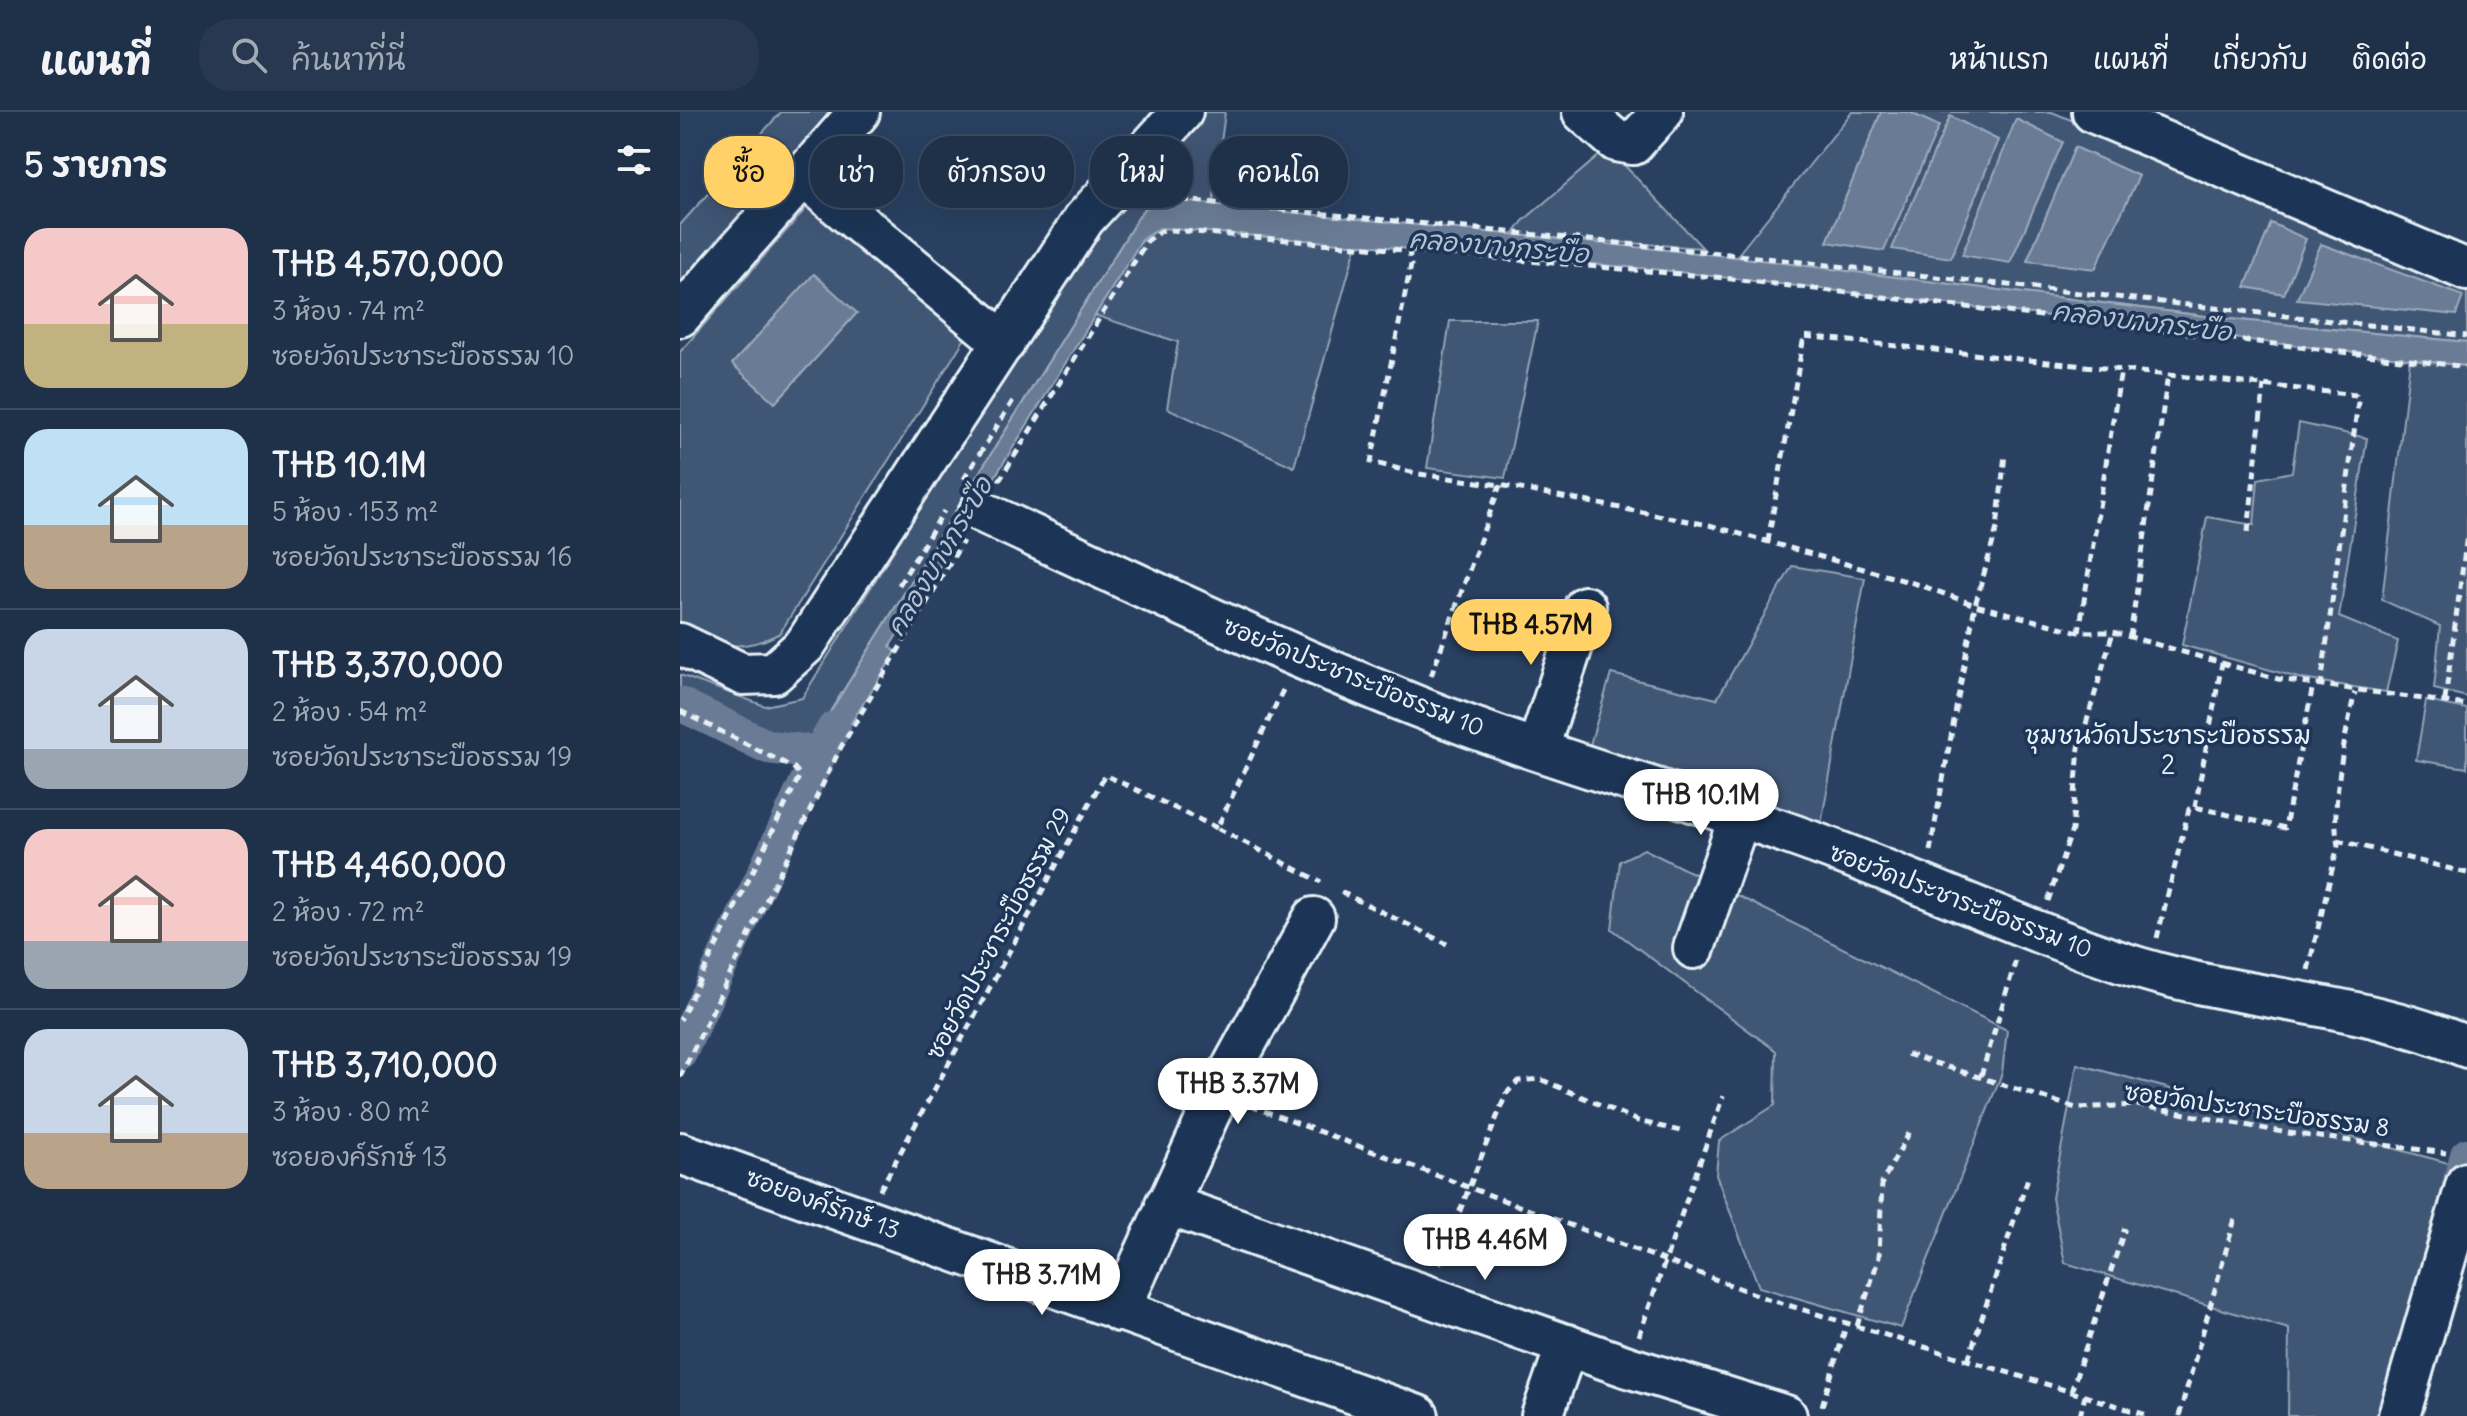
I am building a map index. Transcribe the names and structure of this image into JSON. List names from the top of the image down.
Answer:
{
  "streets": {
    "street": ["ซอยวัดประชาระบือธรรม 10", "ซอยองค์รักษ์ 13"],
    "path": ["ซอยวัดประชาระบือธรรม 29", "ซอยวัดประชาระบือธรรม 8"]
  },
  "crossings": [
    ["ซอยวัดประชาระบือธรรม 29", "ซอยองค์รักษ์ 13"]
  ],
  "districts": ["ชุมชนวัดประชาระบือธรรม 2"],
  "water": ["คลองบางกระบือ"],
  "page": {
    "header": "แผนที่",
    "search": "ค้นหาที่นี่",
    "nav": [
      "หน้าแรก",
      "แผนที่",
      "เกี่ยวกับ",
      "ติดต่อ"
    ],
    "heading": "5 รายการ",
    "chip": [
      "ซื้อ",
      "เช่า",
      "ตัวกรอง",
      "ใหม่",
      "คอนโด"
    ],
    "list": [
      {
        "name": "THB 4,570,000",
        "note": "3 ห้อง · 74 m² · ซอยวัดประชาระบือธรรม 10"
      },
      {
        "name": "THB 10.1M",
        "note": "5 ห้อง · 153 m² · ซอยวัดประชาระบือธรรม 16"
      },
      {
        "name": "THB 3,370,000",
        "note": "2 ห้อง · 54 m² · ซอยวัดประชาระบือธรรม 19"
      },
      {
        "name": "THB 4,460,000",
        "note": "2 ห้อง · 72 m² · ซอยวัดประชาระบือธรรม 19"
      },
      {
        "name": "THB 3,710,000",
        "note": "3 ห้อง · 80 m² · ซอยองค์รักษ์ 13"
      }
    ],
    "price": [
      "THB 4.57M",
      "THB 10.1M",
      "THB 3.37M",
      "THB 4.46M",
      "THB 3.71M"
    ]
  }
}
